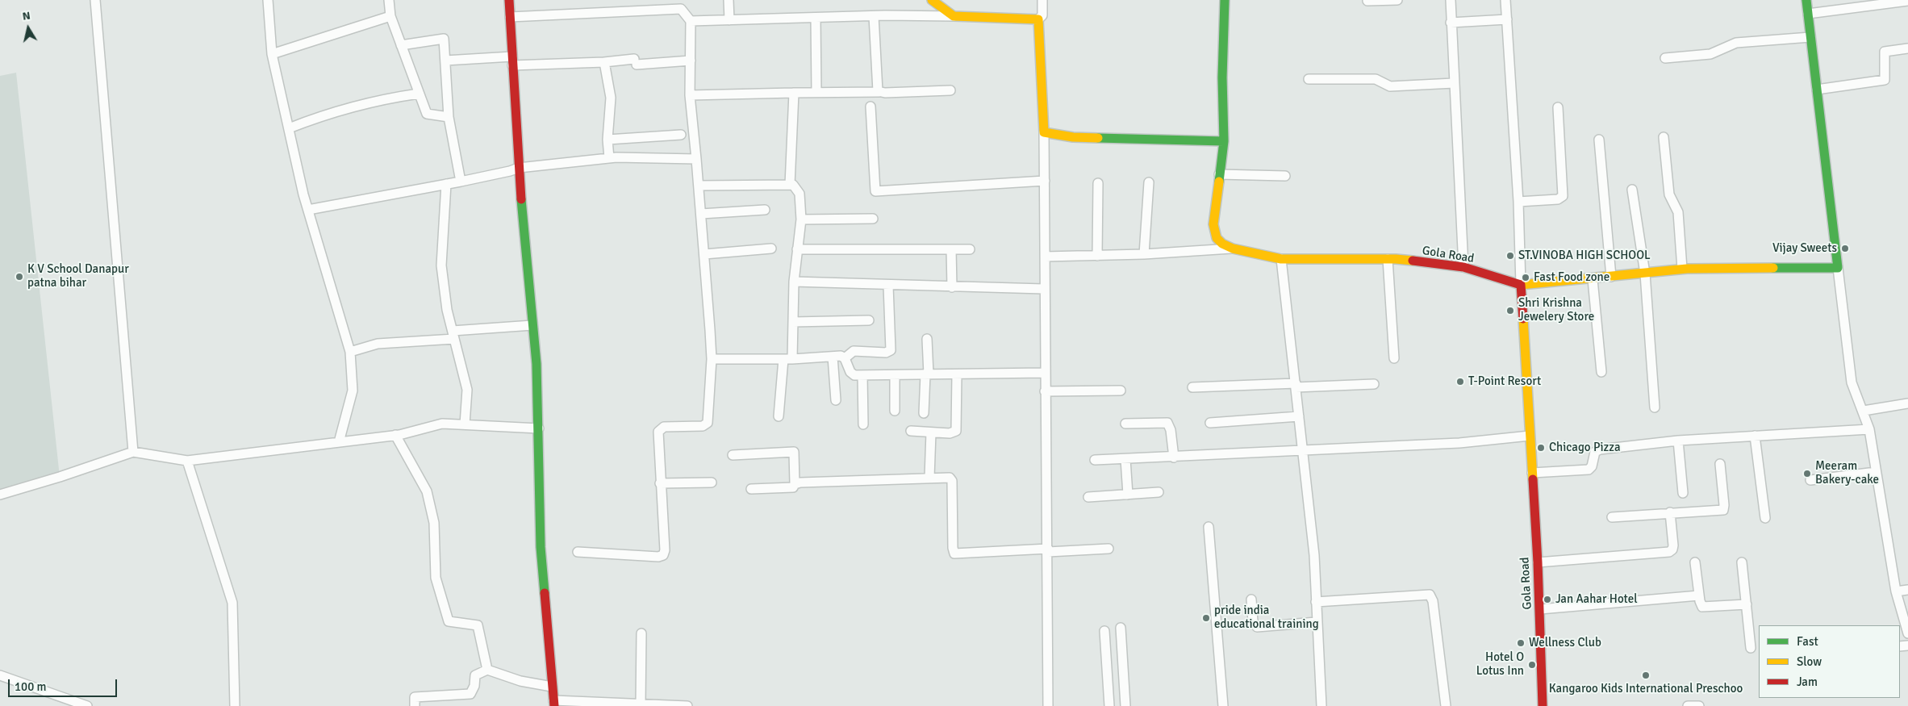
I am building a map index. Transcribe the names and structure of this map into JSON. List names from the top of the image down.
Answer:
{
  "streets": {
    "street": ["Gola Road"]
  },
  "places": [
    "Vijay Sweets",
    "ST.VINOBA HIGH SCHOOL",
    "K V School Danapur patna bihar",
    "Fast Food zone",
    "Shri Krishna Jewelery Store",
    "T-Point Resort",
    "Chicago Pizza",
    "Meeram Bakery-cake",
    "Jan Aahar Hotel",
    "pride india educational training",
    "Wellness Club",
    "Hotel O Lotus Inn",
    "Kangaroo Kids International Preschoo"
  ],
  "legend": ["Fast", "Slow", "Jam"],
  "scale_bar": "100 m",
  "north": "top"
}
